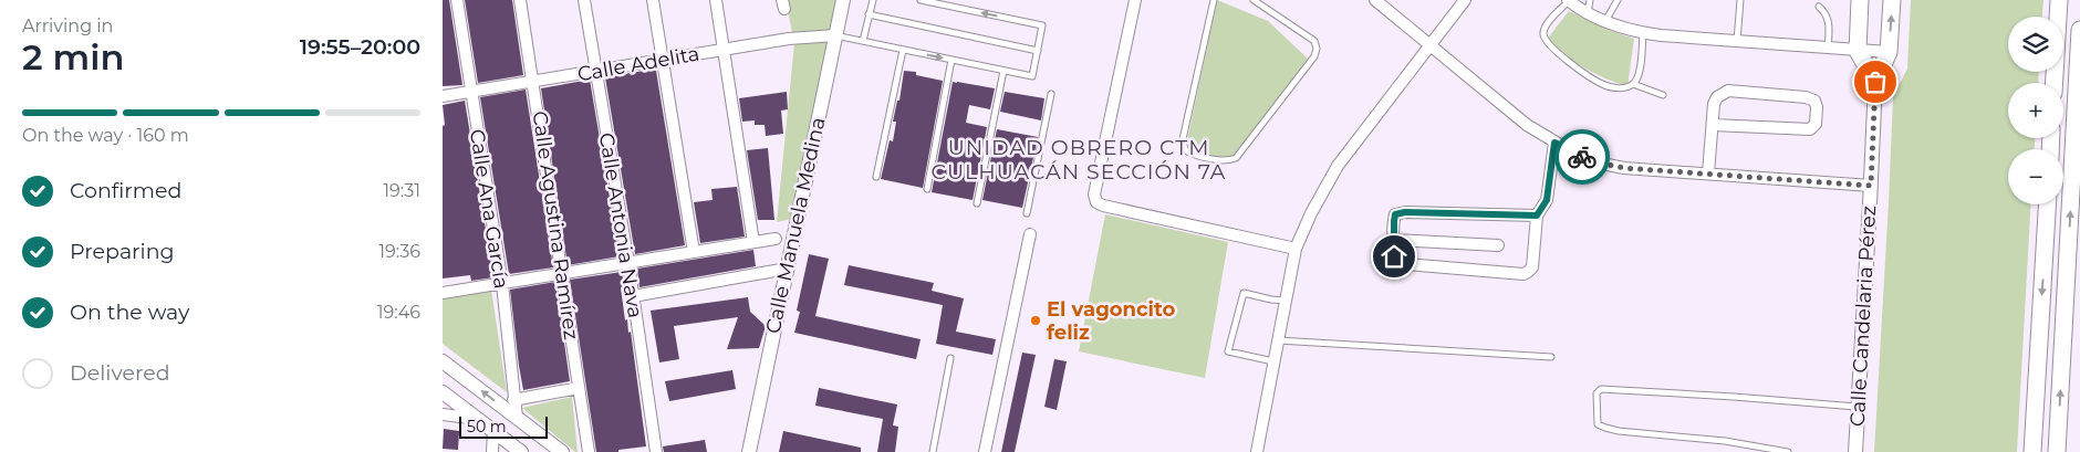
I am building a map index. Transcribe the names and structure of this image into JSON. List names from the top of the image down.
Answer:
{
  "streets": {
    "main road": ["Calle Candelaria Pérez"],
    "street": [
      "Calle Adelita",
      "Calle Ana García",
      "Calle Agustina Ramírez",
      "Calle Antonia Nava",
      "Calle Manuela Medina"
    ]
  },
  "crossings": [
    ["Calle Adelita", "Calle Ana García"],
    ["Calle Adelita", "Calle Agustina Ramírez"],
    ["Calle Adelita", "Calle Antonia Nava"],
    ["Calle Adelita", "Calle Manuela Medina"]
  ],
  "districts": ["UNIDAD OBRERO CTM CULHUACÁN SECCIÓN 7A"],
  "places": ["El vagoncito feliz"],
  "scale_bar": "50 m",
  "page": {
    "heading": ["2 min", "Arriving in", "19:55–20:00"],
    "map_buttons": ["+", "−"],
    "bar": "On the way · 160 m",
    "list": [
      ["Confirmed", "19:31"],
      ["Preparing", "19:36"],
      ["On the way", "19:46"],
      "Delivered"
    ],
    "scale": "50 m"
  }
}
